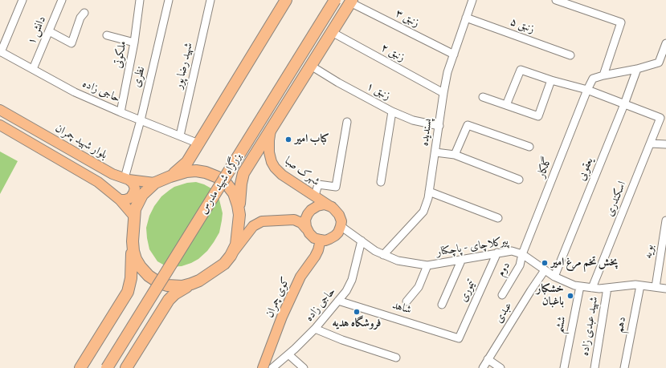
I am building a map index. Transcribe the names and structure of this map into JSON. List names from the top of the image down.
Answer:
{
  "streets": {
    "highway": ["بزرگراه شهید مدرس"],
    "main road": ["بلوار شهید چمران", "شهرک صبا", "کوی چمران"],
    "street": [
      "زنبق ۳",
      "زنبق ۵",
      "دانش ۱",
      "زنبق ۲",
      "ملکوتی",
      "شهید رضا پور",
      "نظری",
      "حاجی زاده",
      "زنبق ۱",
      "پسندیده",
      "گلکار",
      "یعقوبی",
      "اسکندری",
      "پیرکلاچای - پاچکنار",
      "بویه",
      "دوم",
      "تیموری",
      "شاهد",
      "عبدی",
      "ششم",
      "دهم",
      "شهید عبدی زاده"
    ]
  },
  "crossings": [
    ["زنبق ۳", "پسندیده"],
    ["زنبق ۳", "بزرگراه شهید مدرس"],
    ["زنبق ۵", "پسندیده"],
    ["دانش ۱", "حاجی زاده"],
    ["زنبق ۲", "پسندیده"],
    ["زنبق ۲", "بزرگراه شهید مدرس"],
    ["ملکوتی", "حاجی زاده"],
    ["شهید رضا پور", "حاجی زاده"],
    ["نظری", "حاجی زاده"],
    ["نظری", "بلوار شهید چمران"],
    ["حاجی زاده", "پیرکلاچای - پاچکنار"],
    ["حاجی زاده", "شاهد"],
    ["زنبق ۱", "پسندیده"],
    ["زنبق ۱", "بزرگراه شهید مدرس"],
    ["پسندیده", "پیرکلاچای - پاچکنار"],
    ["بلوار شهید چمران", "بزرگراه شهید مدرس"],
    ["گلکار", "پیرکلاچای - پاچکنار"],
    ["گلکار", "دوم"],
    ["یعقوبی", "اسکندری"],
    ["یعقوبی", "پیرکلاچای - پاچکنار"],
    ["شهرک صبا", "بزرگراه شهید مدرس"],
    ["شهرک صبا", "پیرکلاچای - پاچکنار"],
    ["شهرک صبا", "کوی چمران"],
    ["اسکندری", "پیرکلاچای - پاچکنار"],
    ["پیرکلاچای - پاچکنار", "بویه"],
    ["پیرکلاچای - پاچکنار", "دوم"],
    ["پیرکلاچای - پاچکنار", "تیموری"],
    ["پیرکلاچای - پاچکنار", "کوی چمران"],
    ["پیرکلاچای - پاچکنار", "عبدی"],
    ["پیرکلاچای - پاچکنار", "ششم"],
    ["پیرکلاچای - پاچکنار", "دهم"],
    ["پیرکلاچای - پاچکنار", "شهید عبدی زاده"],
    ["تیموری", "شاهد"]
  ],
  "places": [
    "کباب امیر",
    "پخش تخم مرغ امیر",
    "خشکبار باغبان",
    "فروشگاه هدیه"
  ]
}
